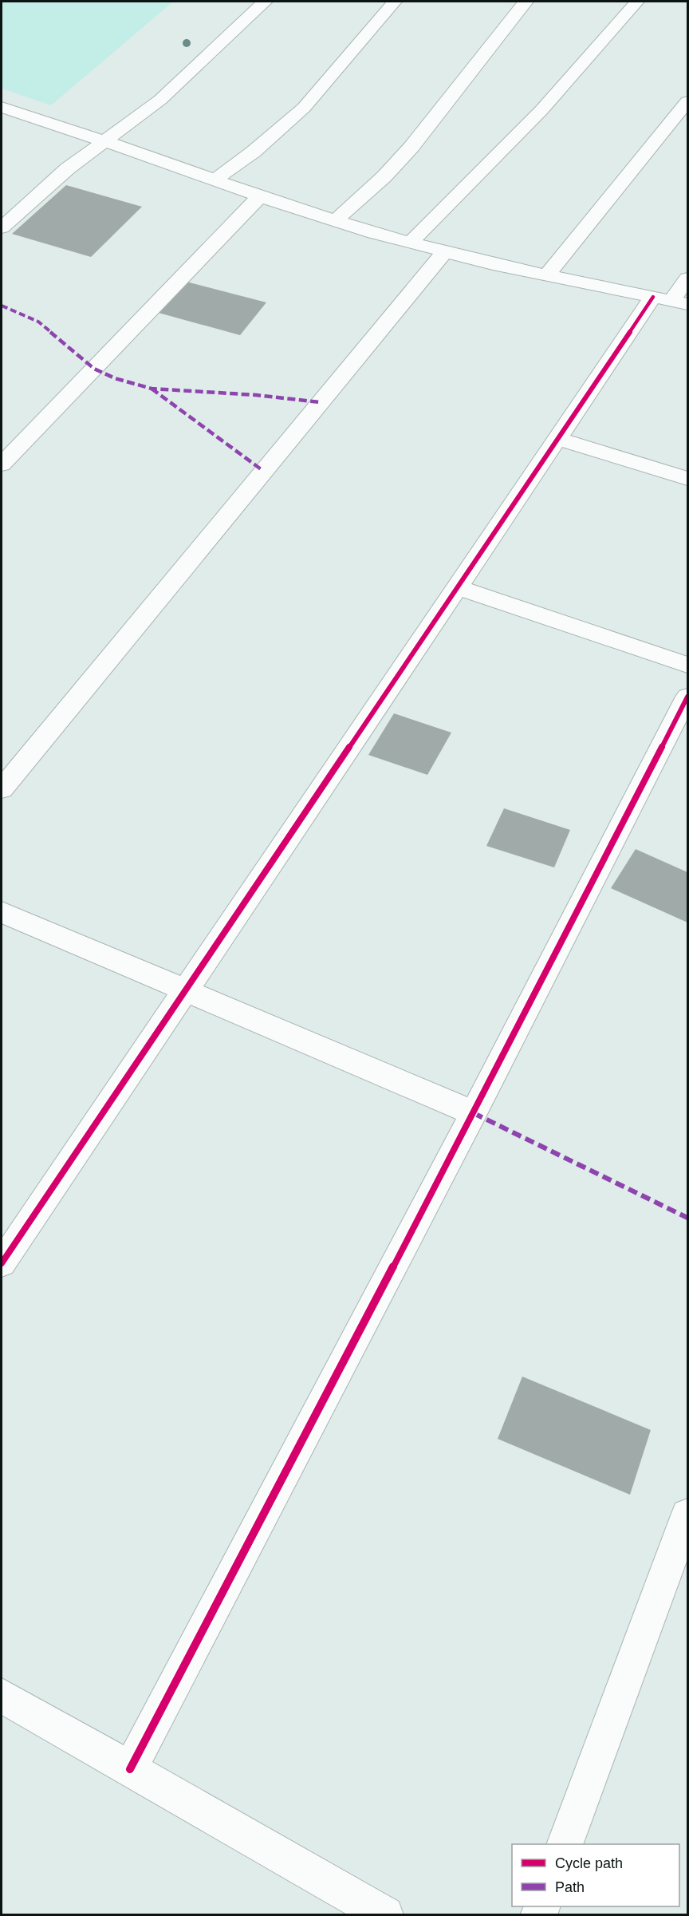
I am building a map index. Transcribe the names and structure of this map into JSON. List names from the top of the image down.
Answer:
{
  "legend": ["Cycle path", "Path"]
}
